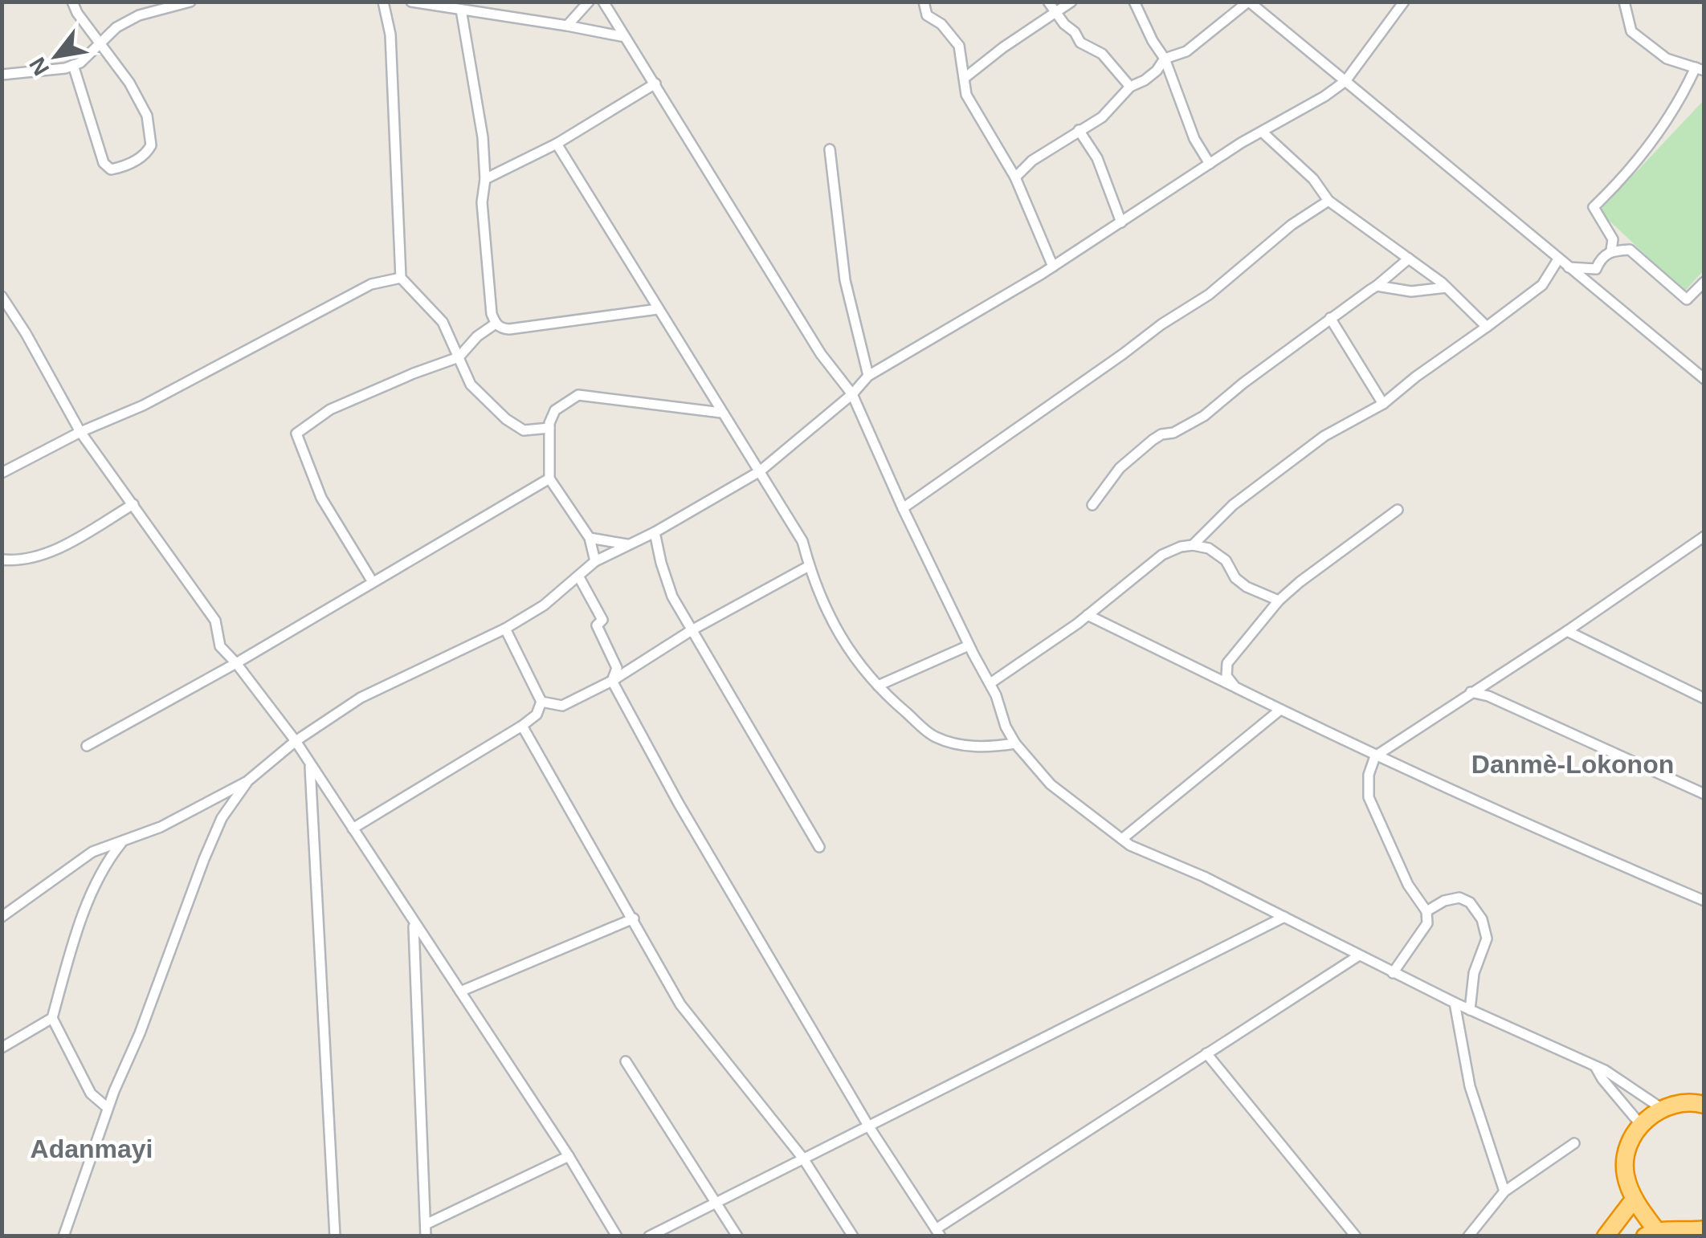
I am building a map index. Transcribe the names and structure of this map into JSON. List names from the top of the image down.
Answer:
{
  "districts": ["Danmè-Lokonon", "Adanmayi"],
  "north": "bottom left"
}
